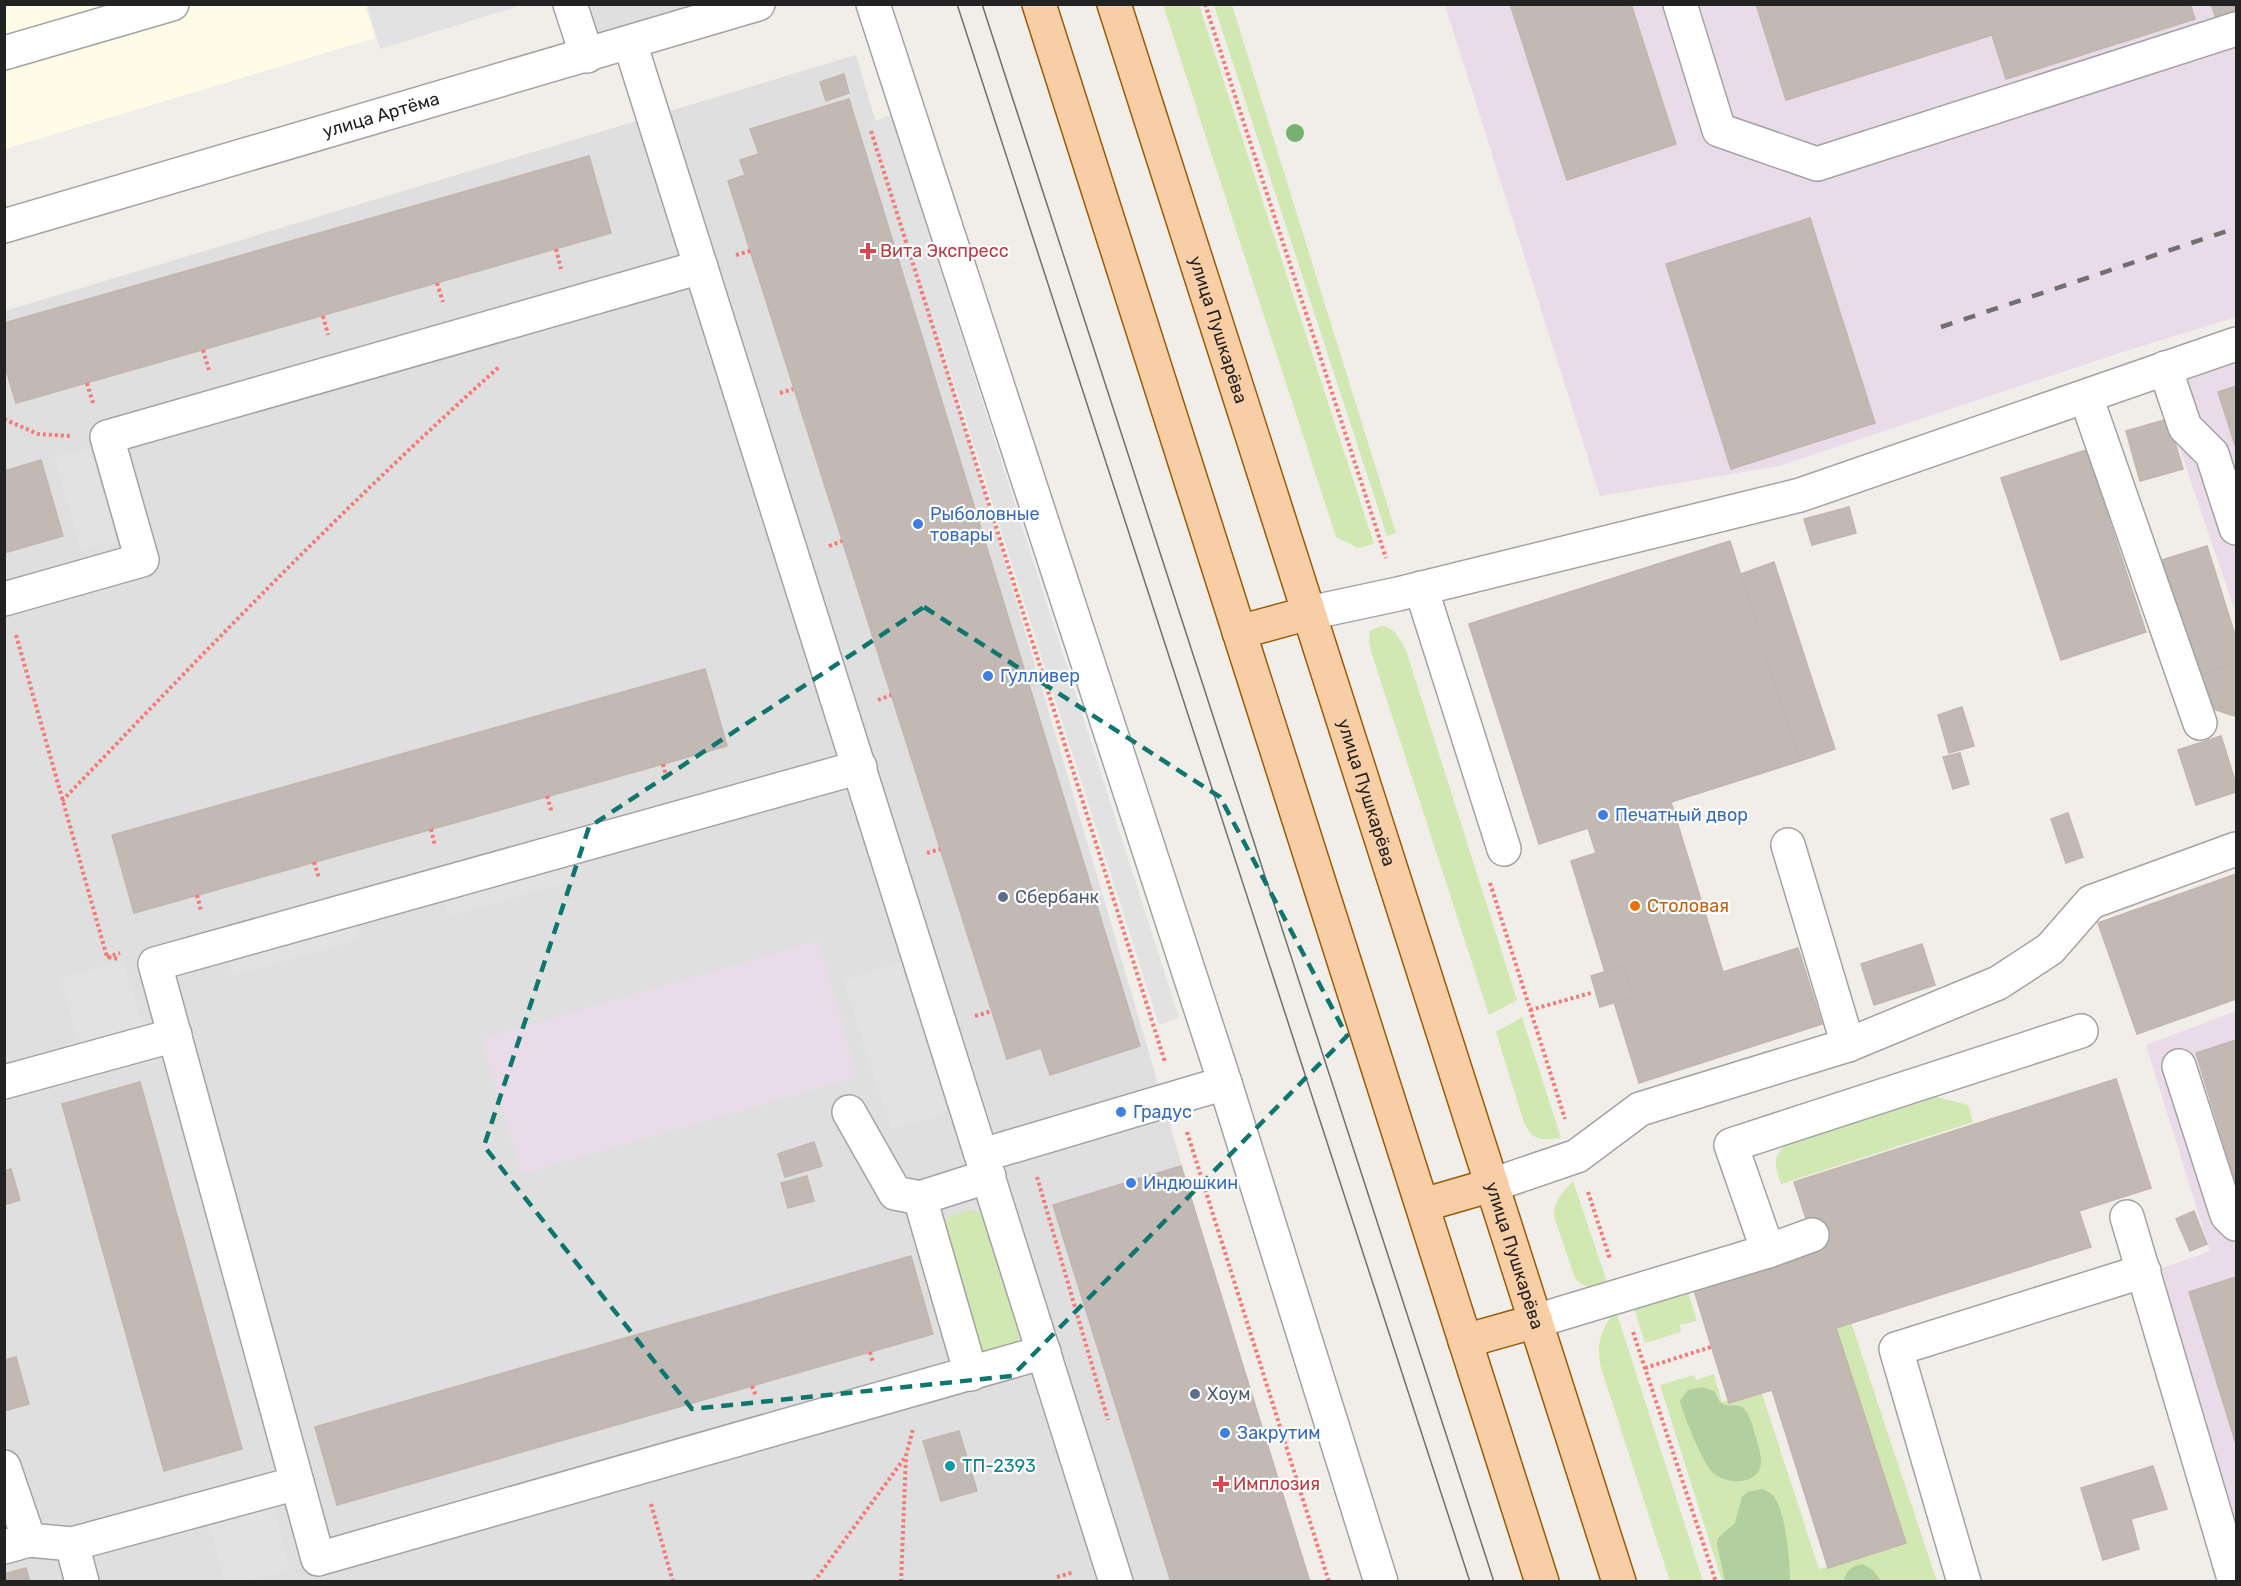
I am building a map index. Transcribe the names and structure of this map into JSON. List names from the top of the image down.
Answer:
{
  "streets": {
    "main road": ["улица Пушкарёва"],
    "street": ["улица Артёма"]
  },
  "places": {
    "health": ["Вита Экспресс", "Имплозия"],
    "other": [
      "Рыболовные товары",
      "Гулливер",
      "Печатный двор",
      "Сбербанк",
      "Столовая",
      "Градус",
      "Индюшкин",
      "Хоум",
      "Закрутим",
      "ТП-2393"
    ]
  }
}
